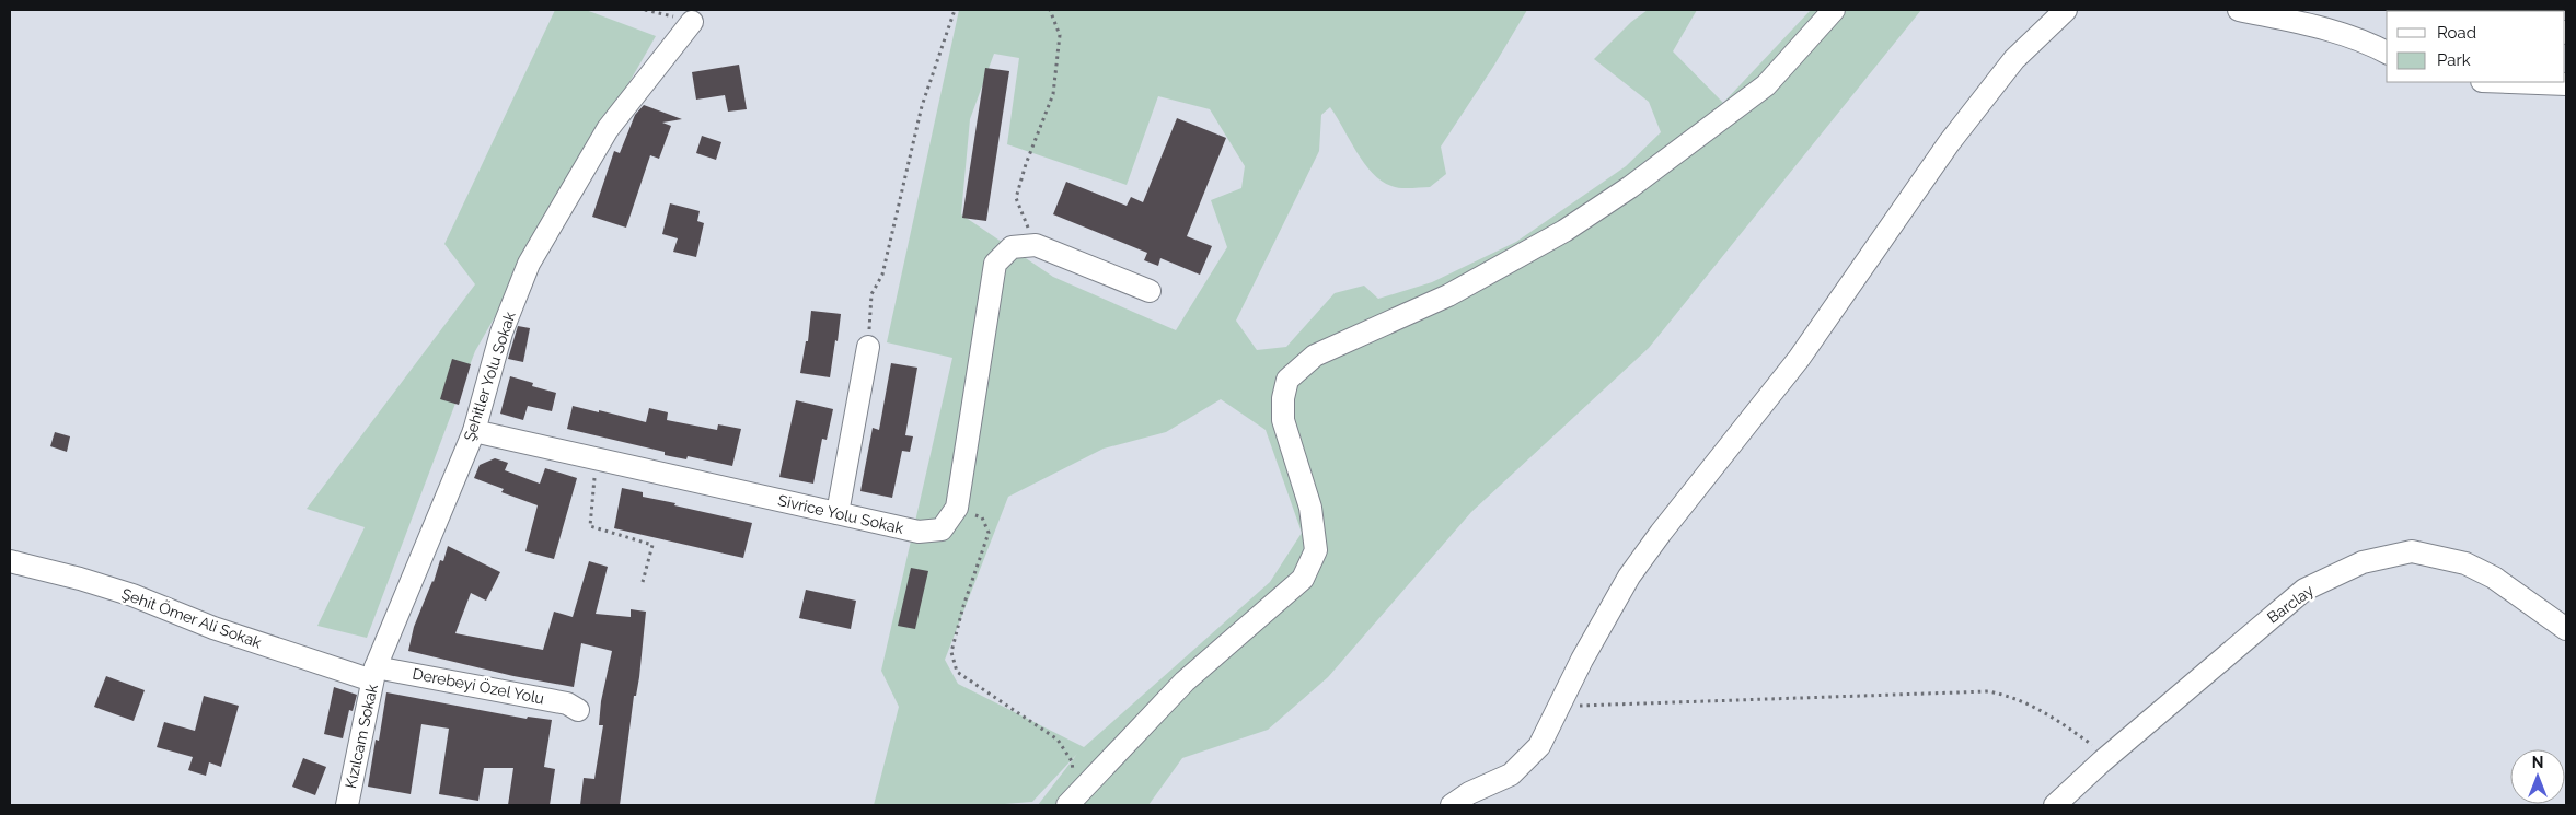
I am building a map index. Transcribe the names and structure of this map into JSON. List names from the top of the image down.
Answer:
{
  "streets": {
    "street": [
      "Şehitler Yolu Sokak",
      "Sivrice Yolu Sokak",
      "Barclay",
      "Şehit Ömer Ali Sokak",
      "Derebeyi Özel Yolu",
      "Kızılcam Sokak"
    ]
  },
  "crossings": [
    ["Şehitler Yolu Sokak", "Sivrice Yolu Sokak"],
    ["Şehitler Yolu Sokak", "Şehit Ömer Ali Sokak"],
    ["Şehitler Yolu Sokak", "Derebeyi Özel Yolu"],
    ["Şehitler Yolu Sokak", "Kızılcam Sokak"],
    ["Şehit Ömer Ali Sokak", "Derebeyi Özel Yolu"],
    ["Şehit Ömer Ali Sokak", "Kızılcam Sokak"],
    ["Derebeyi Özel Yolu", "Kızılcam Sokak"]
  ],
  "legend": ["Road", "Park"],
  "north": "top"
}
